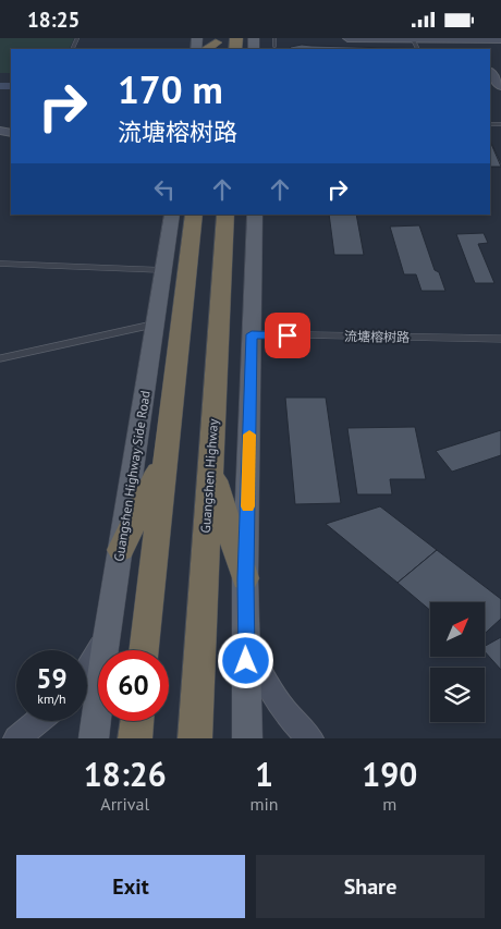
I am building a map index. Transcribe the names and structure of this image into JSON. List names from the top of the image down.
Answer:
{
  "streets": {
    "highway": ["Guangshen Highway"],
    "main road": ["Guangshen Highway Side Road"],
    "street": ["流塘榕树路"]
  },
  "north": "top right",
  "page": {
    "status": "18:25",
    "turn": ["170 m", "流塘榕树路"],
    "speed": "59 km/h",
    "limit": "60",
    "eta": [
      "18:26",
      "Arrival",
      "1",
      "min",
      "190",
      "m"
    ],
    "buttons": ["Exit", "Share"]
  }
}
